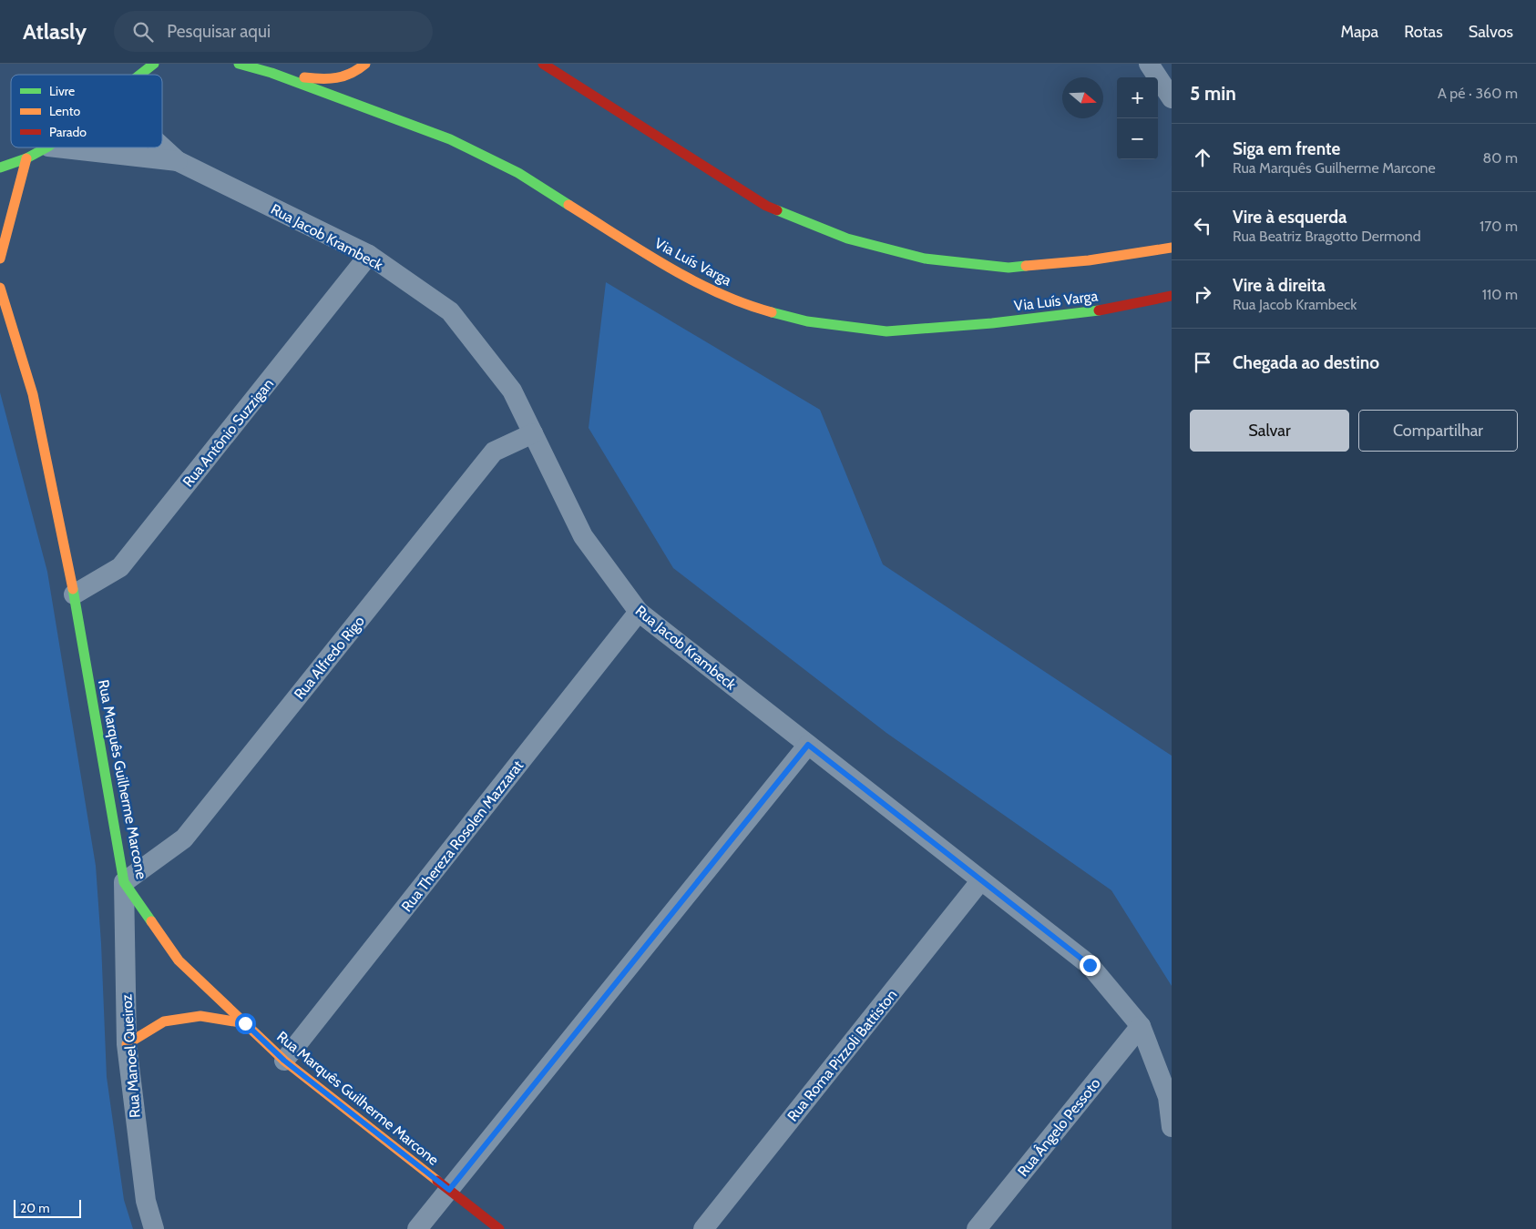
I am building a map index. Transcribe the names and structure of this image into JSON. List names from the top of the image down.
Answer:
{
  "streets": {
    "main road": ["Via Luís Varga", "Rua Marquês Guilherme Marcone"],
    "street": [
      "Rua Jacob Krambeck",
      "Rua Antônio Suzzigan",
      "Rua Alfredo Rigo",
      "Rua Thereza Rosolen Mazzarat",
      "Rua Roma Pizzoli Battiston",
      "Rua Manoel Queiroz",
      "Rua Ângelo Pessoto"
    ]
  },
  "crossings": [
    ["Rua Jacob Krambeck", "Rua Antônio Suzzigan"],
    ["Rua Jacob Krambeck", "Rua Alfredo Rigo"],
    ["Rua Jacob Krambeck", "Rua Thereza Rosolen Mazzarat"],
    ["Rua Jacob Krambeck", "Rua Roma Pizzoli Battiston"],
    ["Rua Jacob Krambeck", "Rua Ângelo Pessoto"],
    ["Rua Antônio Suzzigan", "Rua Marquês Guilherme Marcone"],
    ["Rua Alfredo Rigo", "Rua Marquês Guilherme Marcone"],
    ["Rua Alfredo Rigo", "Rua Manoel Queiroz"],
    ["Rua Marquês Guilherme Marcone", "Rua Thereza Rosolen Mazzarat"],
    ["Rua Marquês Guilherme Marcone", "Rua Manoel Queiroz"]
  ],
  "legend": ["Livre", "Lento", "Parado"],
  "scale_bar": "20 m",
  "north": "right",
  "page": {
    "header": "Atlasly",
    "search": "Pesquisar aqui",
    "nav": ["Mapa", "Rotas", "Salvos"],
    "heading": ["5 min", "A pé · 360 m"],
    "map_buttons": ["+", "−"],
    "list": [
      ["Siga em frente", "Rua Marquês Guilherme Marcone", "80 m"],
      ["Vire à esquerda", "Rua Beatriz Bragotto Dermond", "170 m"],
      ["Vire à direita", "Rua Jacob Krambeck", "110 m"],
      "Chegada ao destino"
    ],
    "buttons": ["Salvar", "Compartilhar"],
    "scale": "20 m"
  }
}
